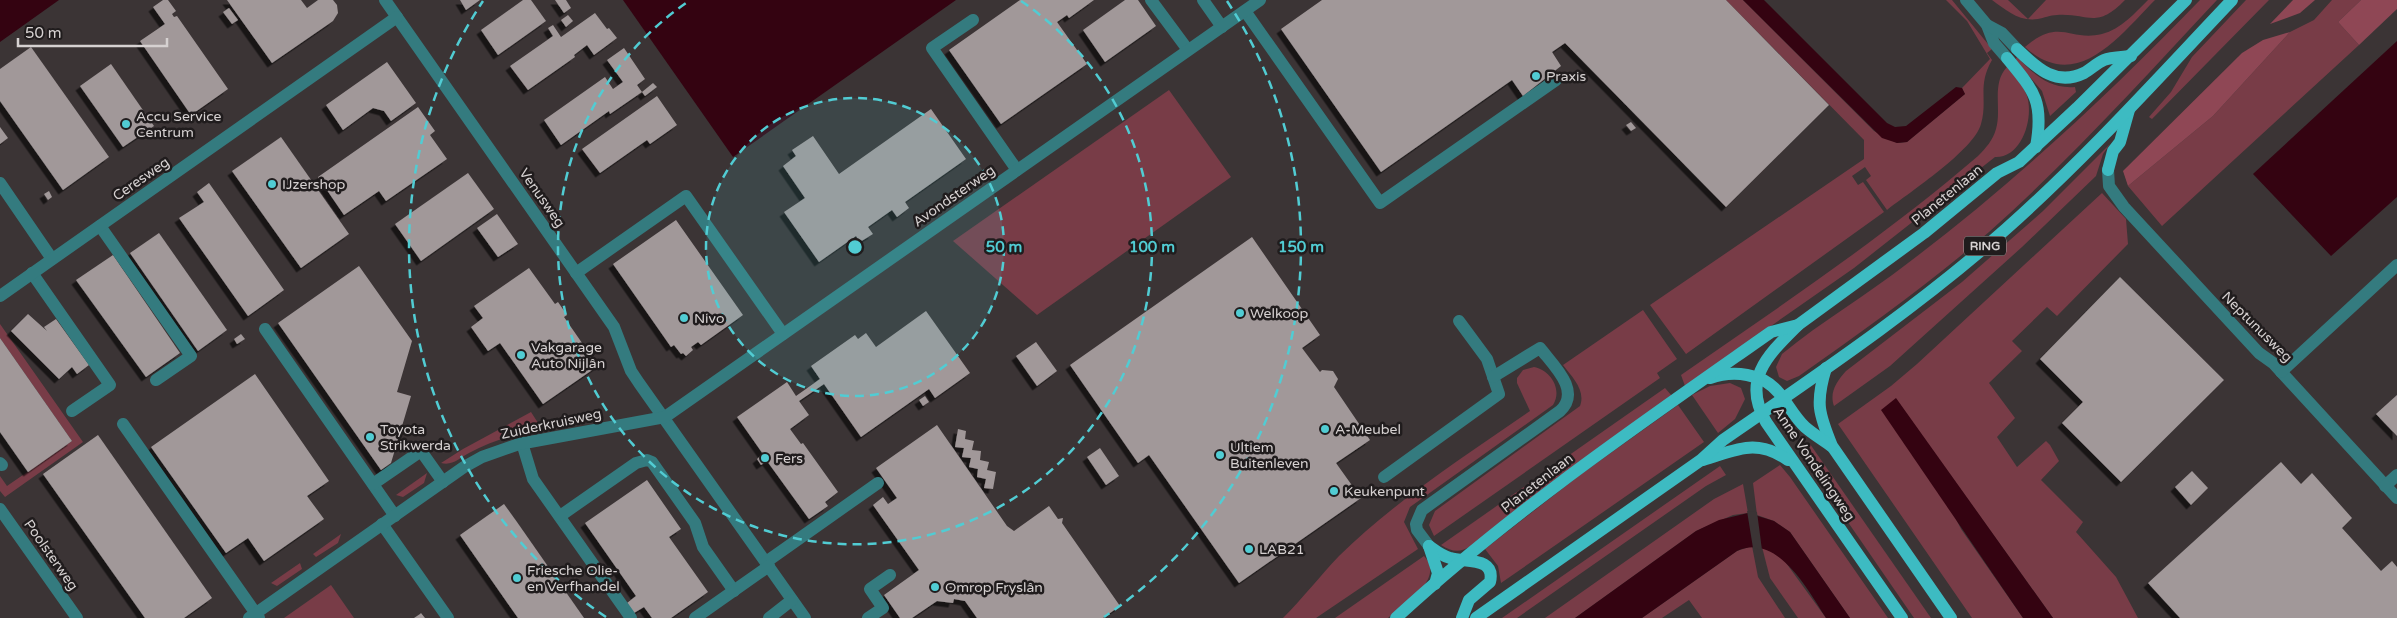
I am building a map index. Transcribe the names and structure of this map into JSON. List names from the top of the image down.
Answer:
{
  "streets": {
    "main road": ["Planetenlaan", "RING", "Anne Vondelingweg"],
    "street": [
      "Ceresweg",
      "Avondsterweg",
      "Venusweg",
      "Neptunusweg",
      "Zuiderkruisweg",
      "Poolsterweg"
    ]
  },
  "crossings": [
    ["Ceresweg", "Venusweg"],
    ["Planetenlaan", "Anne Vondelingweg"],
    ["Avondsterweg", "Venusweg"],
    ["Avondsterweg", "Zuiderkruisweg"],
    ["Venusweg", "Zuiderkruisweg"]
  ],
  "places": [
    "Praxis",
    "Accu Service Centrum",
    "IJzershop",
    "Welkoop",
    "Nivo",
    "Vakgarage Auto Nijlân",
    "A-Meubel",
    "Toyota Strikwerda",
    "Ultiem Buitenleven",
    "Fers",
    "Keukenpunt",
    "LAB21",
    "Friesche Olie- en Verfhandel",
    "Omrop Fryslân"
  ],
  "scale_bar": "50 m",
  "rings": ["50 m", "100 m", "150 m"]
}
